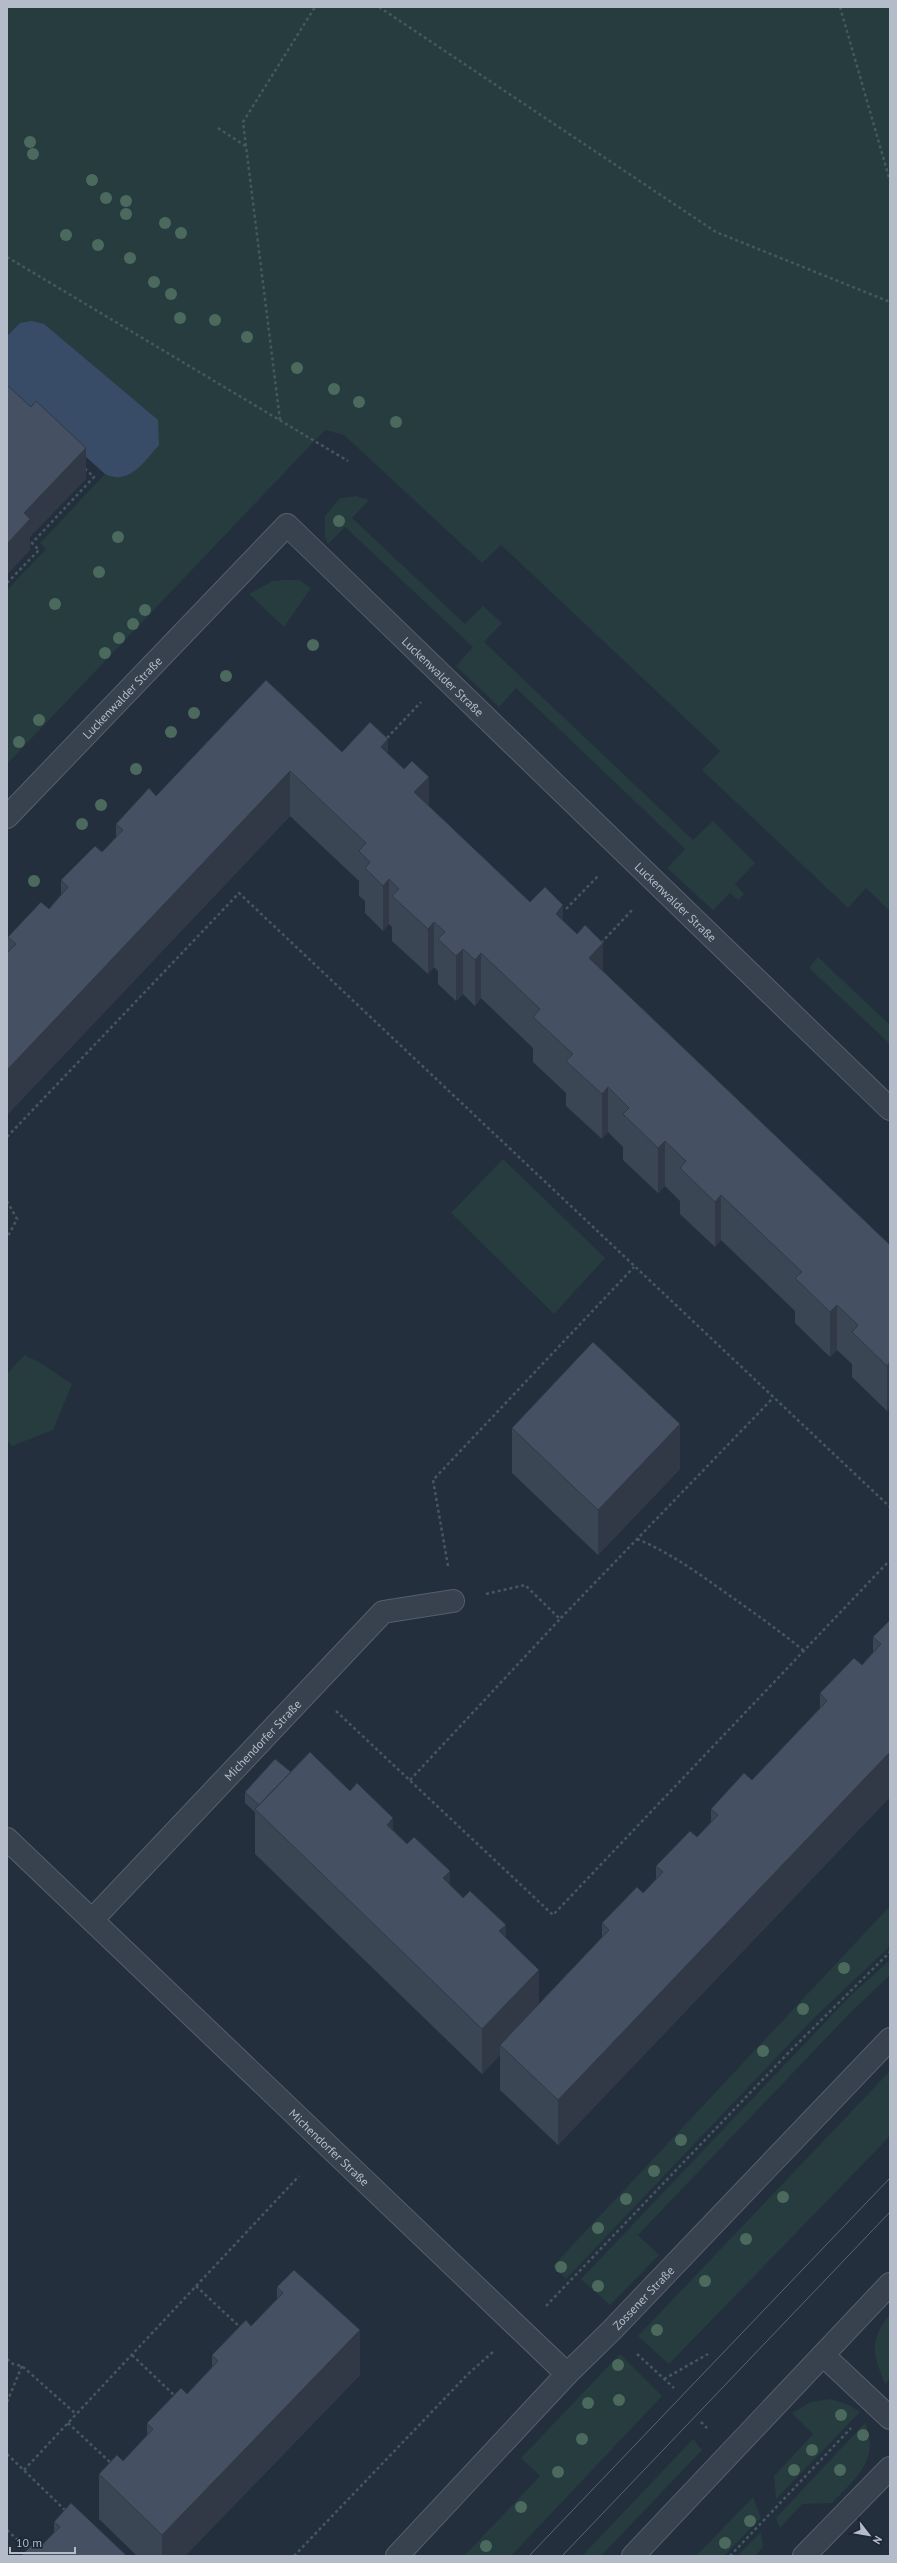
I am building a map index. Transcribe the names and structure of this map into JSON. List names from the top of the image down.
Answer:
{
  "streets": {
    "street": ["Luckenwalder Straße", "Michendorfer Straße", "Zossener Straße"]
  },
  "crossings": [
    ["Michendorfer Straße", "Zossener Straße"]
  ],
  "scale_bar": "10 m",
  "north": "bottom right"
}
